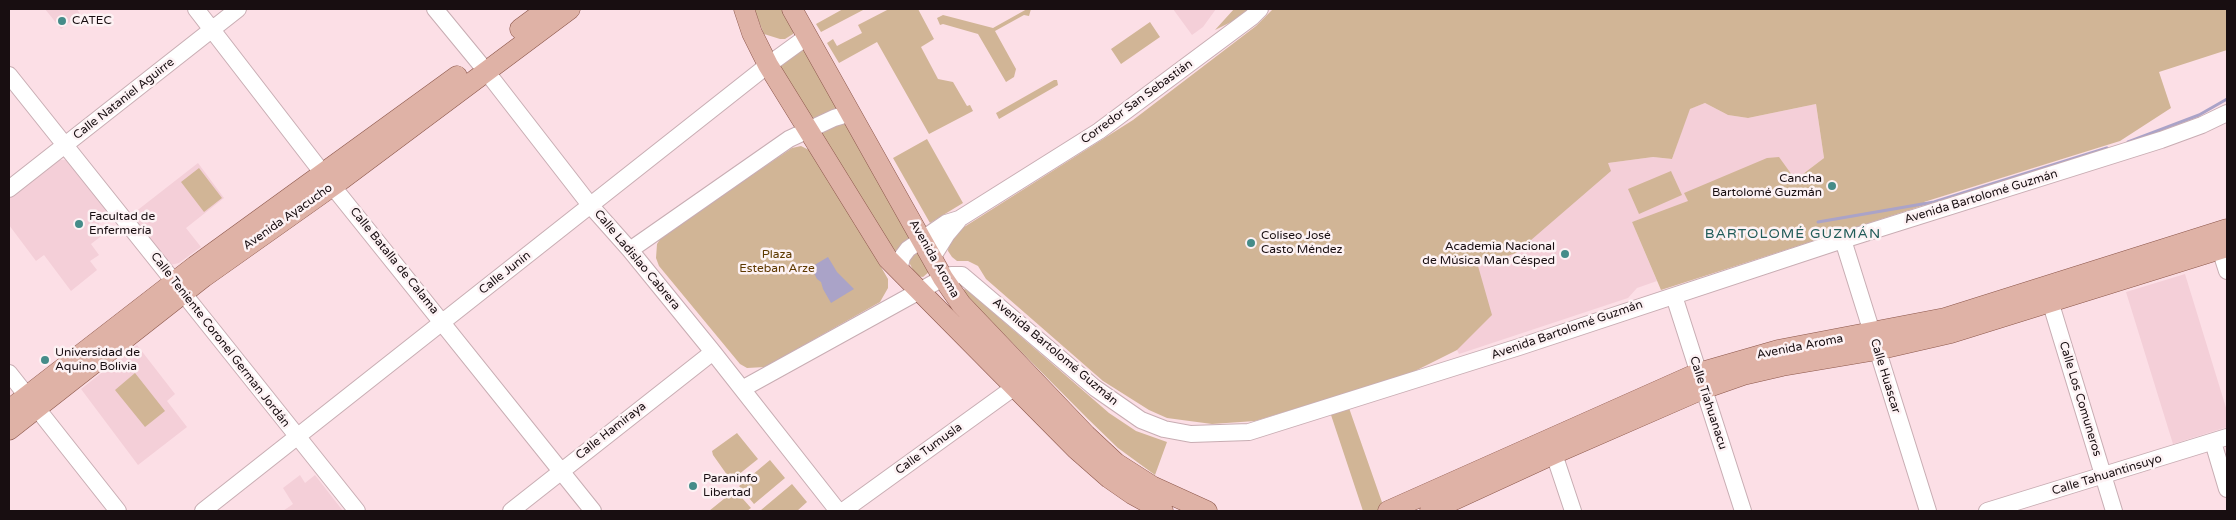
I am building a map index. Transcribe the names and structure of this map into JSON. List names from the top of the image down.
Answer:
{
  "streets": {
    "main road": ["Avenida Ayacucho", "Avenida Aroma"],
    "street": [
      "Calle Nataniel Aguirre",
      "Corredor San Sebastián",
      "Avenida Bartolomé Guzmán",
      "Calle Ladislao Cabrera",
      "Calle Batalla de Calama",
      "Calle Junín",
      "Calle Teniente Coronel German Jordán",
      "Calle Huascar",
      "Calle Los Comuneros",
      "Calle Tiahuanacu",
      "Calle Hamiraya",
      "Calle Tumusla",
      "Calle Tahuantinsuyo"
    ]
  },
  "crossings": [
    ["Calle Nataniel Aguirre", "Calle Batalla de Calama"],
    ["Calle Nataniel Aguirre", "Calle Teniente Coronel German Jordán"],
    ["Corredor San Sebastián", "Avenida Aroma"],
    ["Avenida Bartolomé Guzmán", "Avenida Aroma"],
    ["Avenida Bartolomé Guzmán", "Calle Huascar"],
    ["Avenida Bartolomé Guzmán", "Calle Tiahuanacu"],
    ["Avenida Ayacucho", "Calle Ladislao Cabrera"],
    ["Avenida Ayacucho", "Calle Batalla de Calama"],
    ["Avenida Ayacucho", "Calle Teniente Coronel German Jordán"],
    ["Avenida Aroma", "Calle Junín"],
    ["Avenida Aroma", "Calle Huascar"],
    ["Avenida Aroma", "Calle Los Comuneros"],
    ["Avenida Aroma", "Calle Tiahuanacu"],
    ["Avenida Aroma", "Calle Tumusla"],
    ["Calle Ladislao Cabrera", "Calle Junín"],
    ["Calle Ladislao Cabrera", "Calle Hamiraya"],
    ["Calle Batalla de Calama", "Calle Junín"],
    ["Calle Batalla de Calama", "Calle Hamiraya"],
    ["Calle Junín", "Calle Teniente Coronel German Jordán"],
    ["Calle Los Comuneros", "Calle Tahuantinsuyo"]
  ],
  "districts": ["BARTOLOMÉ GUZMÁN"],
  "parks": ["Plaza Esteban Arze"],
  "places": [
    "CATEC",
    "Cancha Bartolomé Guzmán",
    "Facultad de Enfermería",
    "Coliseo José Casto Méndez",
    "Academia Nacional de Música Man Césped",
    "Universidad de Aquino Bolivia",
    "Paraninfo Libertad"
  ]
}
